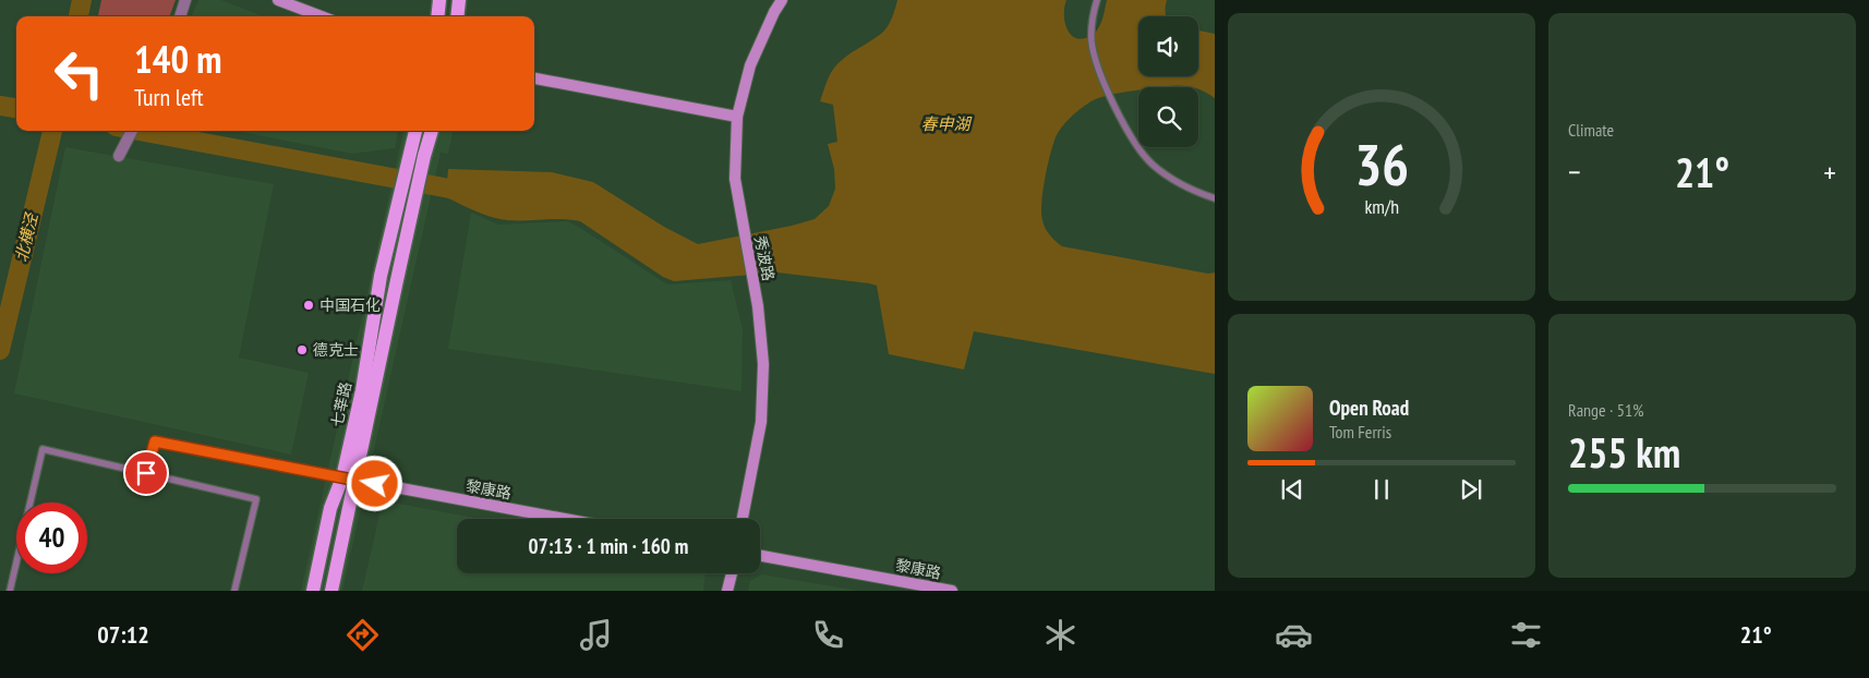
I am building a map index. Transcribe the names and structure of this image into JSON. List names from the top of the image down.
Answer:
{
  "streets": {
    "main road": ["七莘路"],
    "street": ["秀波路", "黎康路"]
  },
  "crossings": [
    ["七莘路", "黎康路"]
  ],
  "water": ["春申湖", "北横泾"],
  "places": ["中国石化", "德克士"],
  "page": {
    "tile": [
      "Climate",
      ["Range · 51%", "255 km"]
    ],
    "turn": ["140 m", "Turn left"],
    "heat": ["−", "21°", "+"],
    "song": ["Open Road", "Tom Ferris"],
    "limit": "40",
    "trip": "07:13 · 1 min · 160 m",
    "tabs": ["07:12", "21°"],
    "gauge": ["36", "km/h"]
  }
}
